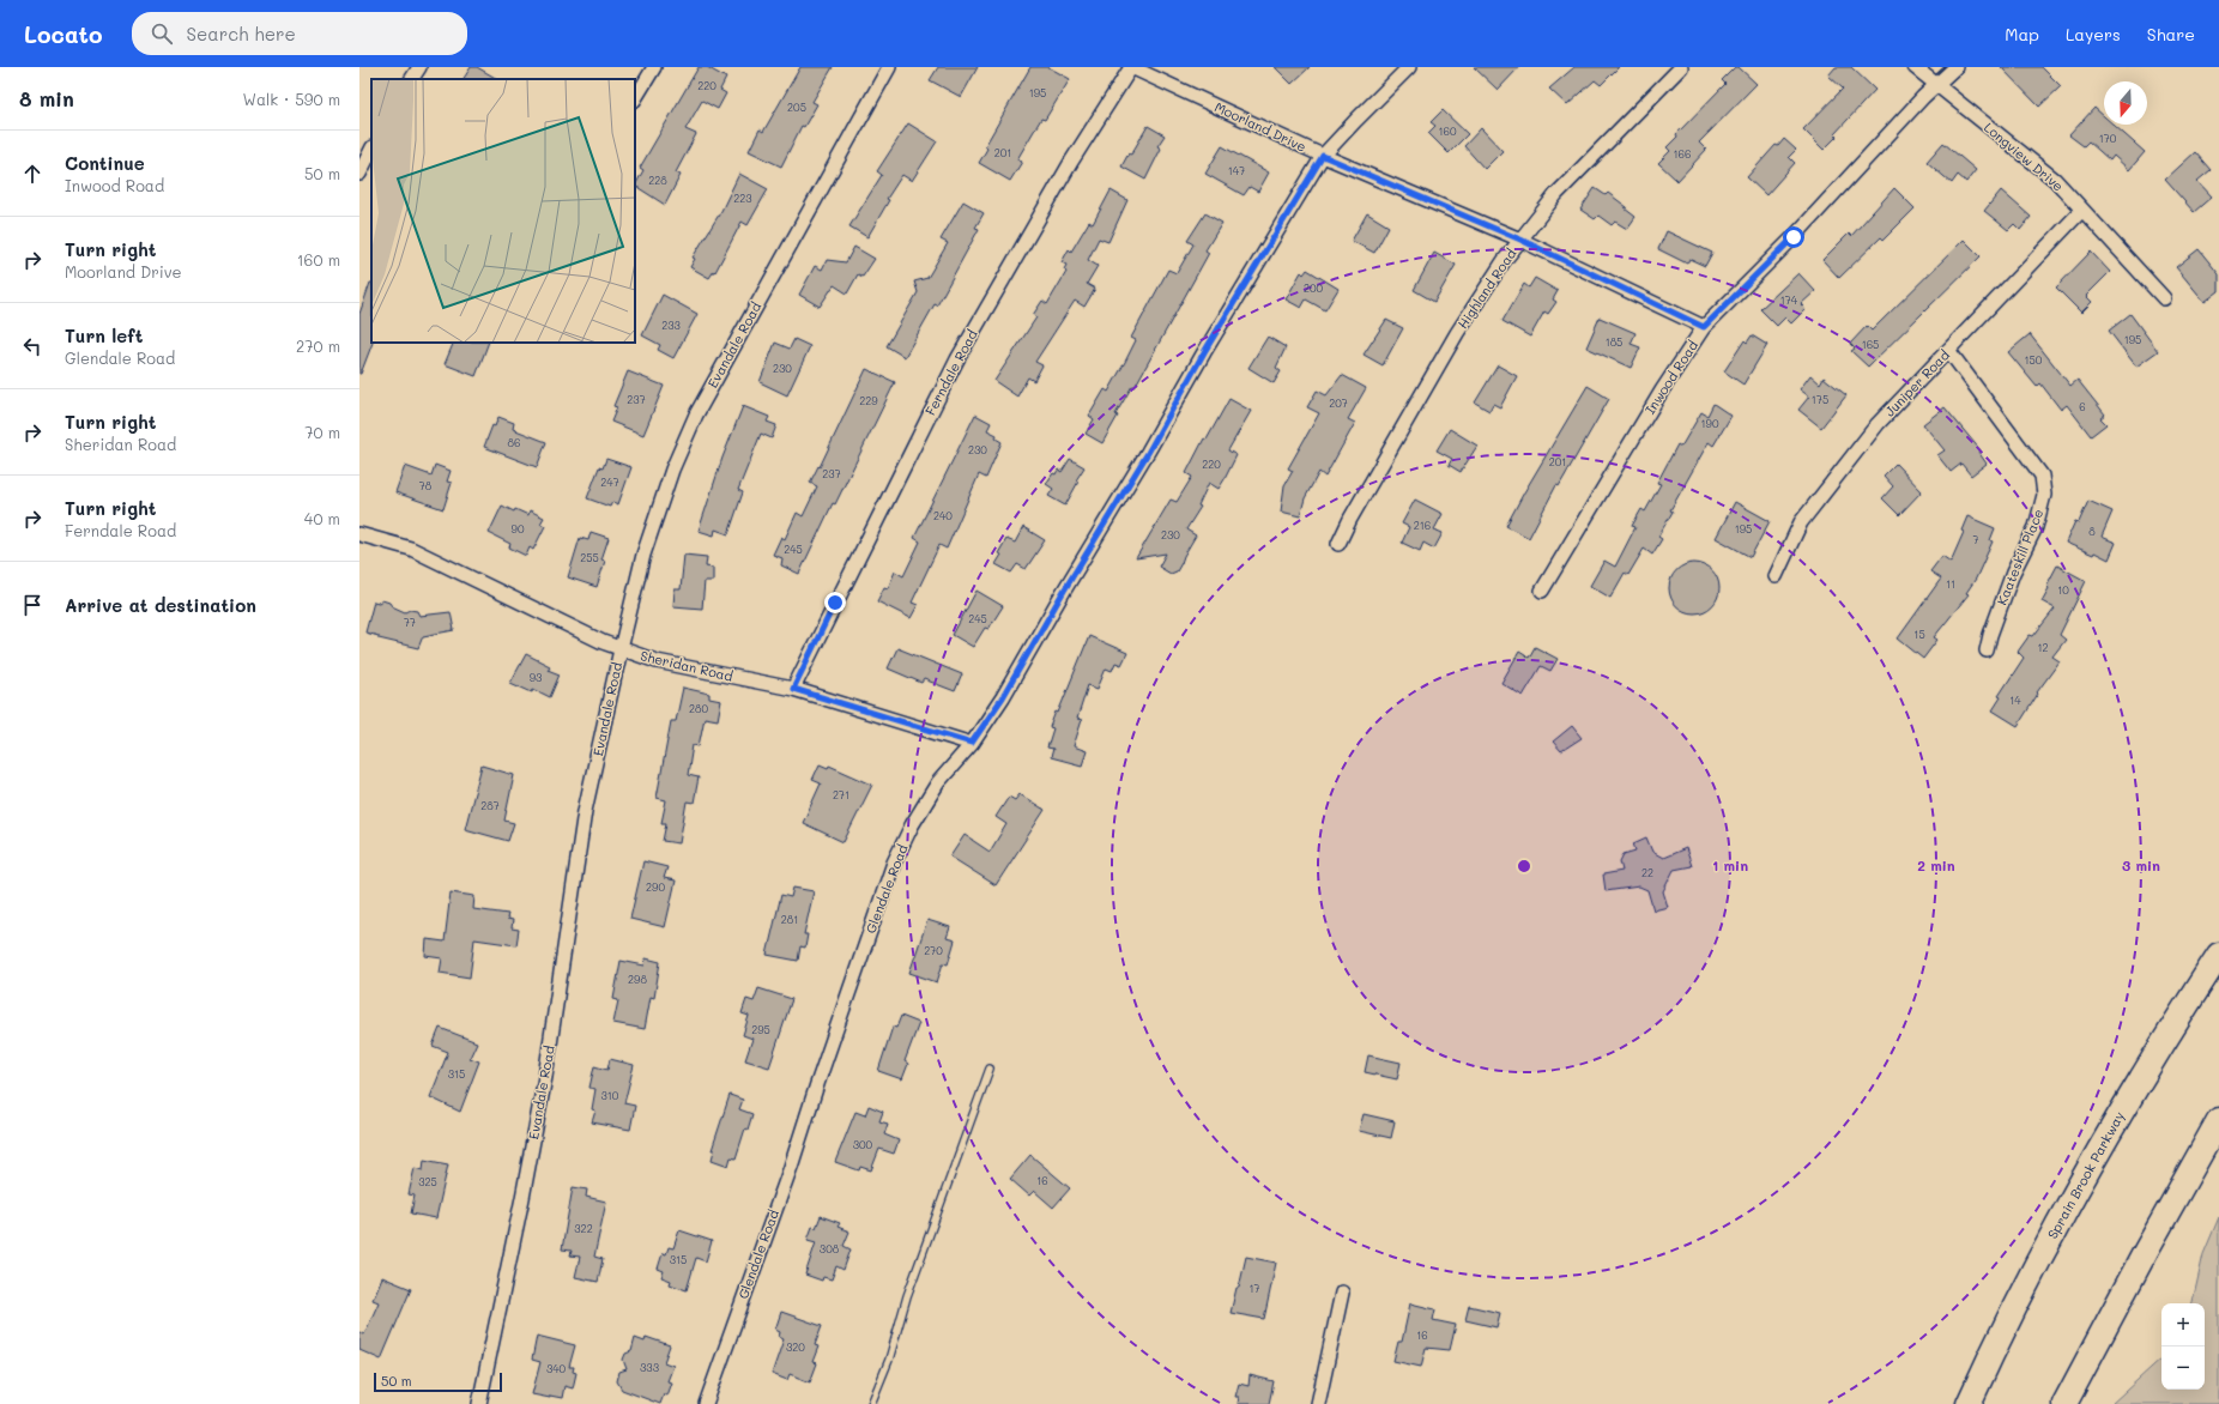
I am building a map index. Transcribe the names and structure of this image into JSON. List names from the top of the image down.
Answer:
{
  "streets": {
    "highway": ["Sprain Brook Parkway"],
    "street": [
      "Moorland Drive",
      "Longview Drive",
      "Highland Road",
      "Evandale Road",
      "Ferndale Road",
      "Inwood Road",
      "Juniper Road",
      "Kaateskill Place",
      "Sheridan Road",
      "Glendale Road"
    ]
  },
  "crossings": [
    ["Moorland Drive", "Highland Road"],
    ["Moorland Drive", "Ferndale Road"],
    ["Moorland Drive", "Inwood Road"],
    ["Moorland Drive", "Glendale Road"],
    ["Longview Drive", "Inwood Road"],
    ["Longview Drive", "Juniper Road"],
    ["Evandale Road", "Sheridan Road"],
    ["Ferndale Road", "Sheridan Road"],
    ["Juniper Road", "Kaateskill Place"],
    ["Sheridan Road", "Glendale Road"]
  ],
  "house_numbers": [
    "220",
    "195",
    "205",
    "160",
    "170",
    "201",
    "166",
    "147",
    "228",
    "223",
    "200",
    "174",
    "233",
    "195",
    "185",
    "165",
    "150",
    "230",
    "237",
    "175",
    "229",
    "207",
    "6",
    "190",
    "86",
    "230",
    "201",
    "220",
    "237",
    "247",
    "78",
    "240",
    "216",
    "90",
    "195",
    "8",
    "230",
    "7",
    "245",
    "255",
    "11",
    "10",
    "245",
    "77",
    "15",
    "12",
    "93",
    "14",
    "280",
    "271",
    "287",
    "22",
    "290",
    "281",
    "270",
    "298",
    "295",
    "315",
    "310",
    "300",
    "16",
    "325",
    "322",
    "308",
    "315",
    "17",
    "16",
    "320",
    "333",
    "340"
  ],
  "scale_bar": "50 m",
  "north": "bottom",
  "page": {
    "header": "Locato",
    "search": "Search here",
    "nav": ["Map", "Layers", "Share"],
    "heading": ["8 min", "Walk · 590 m"],
    "list": [
      ["Continue", "Inwood Road", "50 m"],
      ["Turn right", "Moorland Drive", "160 m"],
      ["Turn left", "Glendale Road", "270 m"],
      ["Turn right", "Sheridan Road", "70 m"],
      ["Turn right", "Ferndale Road", "40 m"],
      "Arrive at destination"
    ],
    "map_buttons": ["+", "−"],
    "scale": "50 m"
  },
  "rings": ["1 min", "2 min", "3 min"]
}
